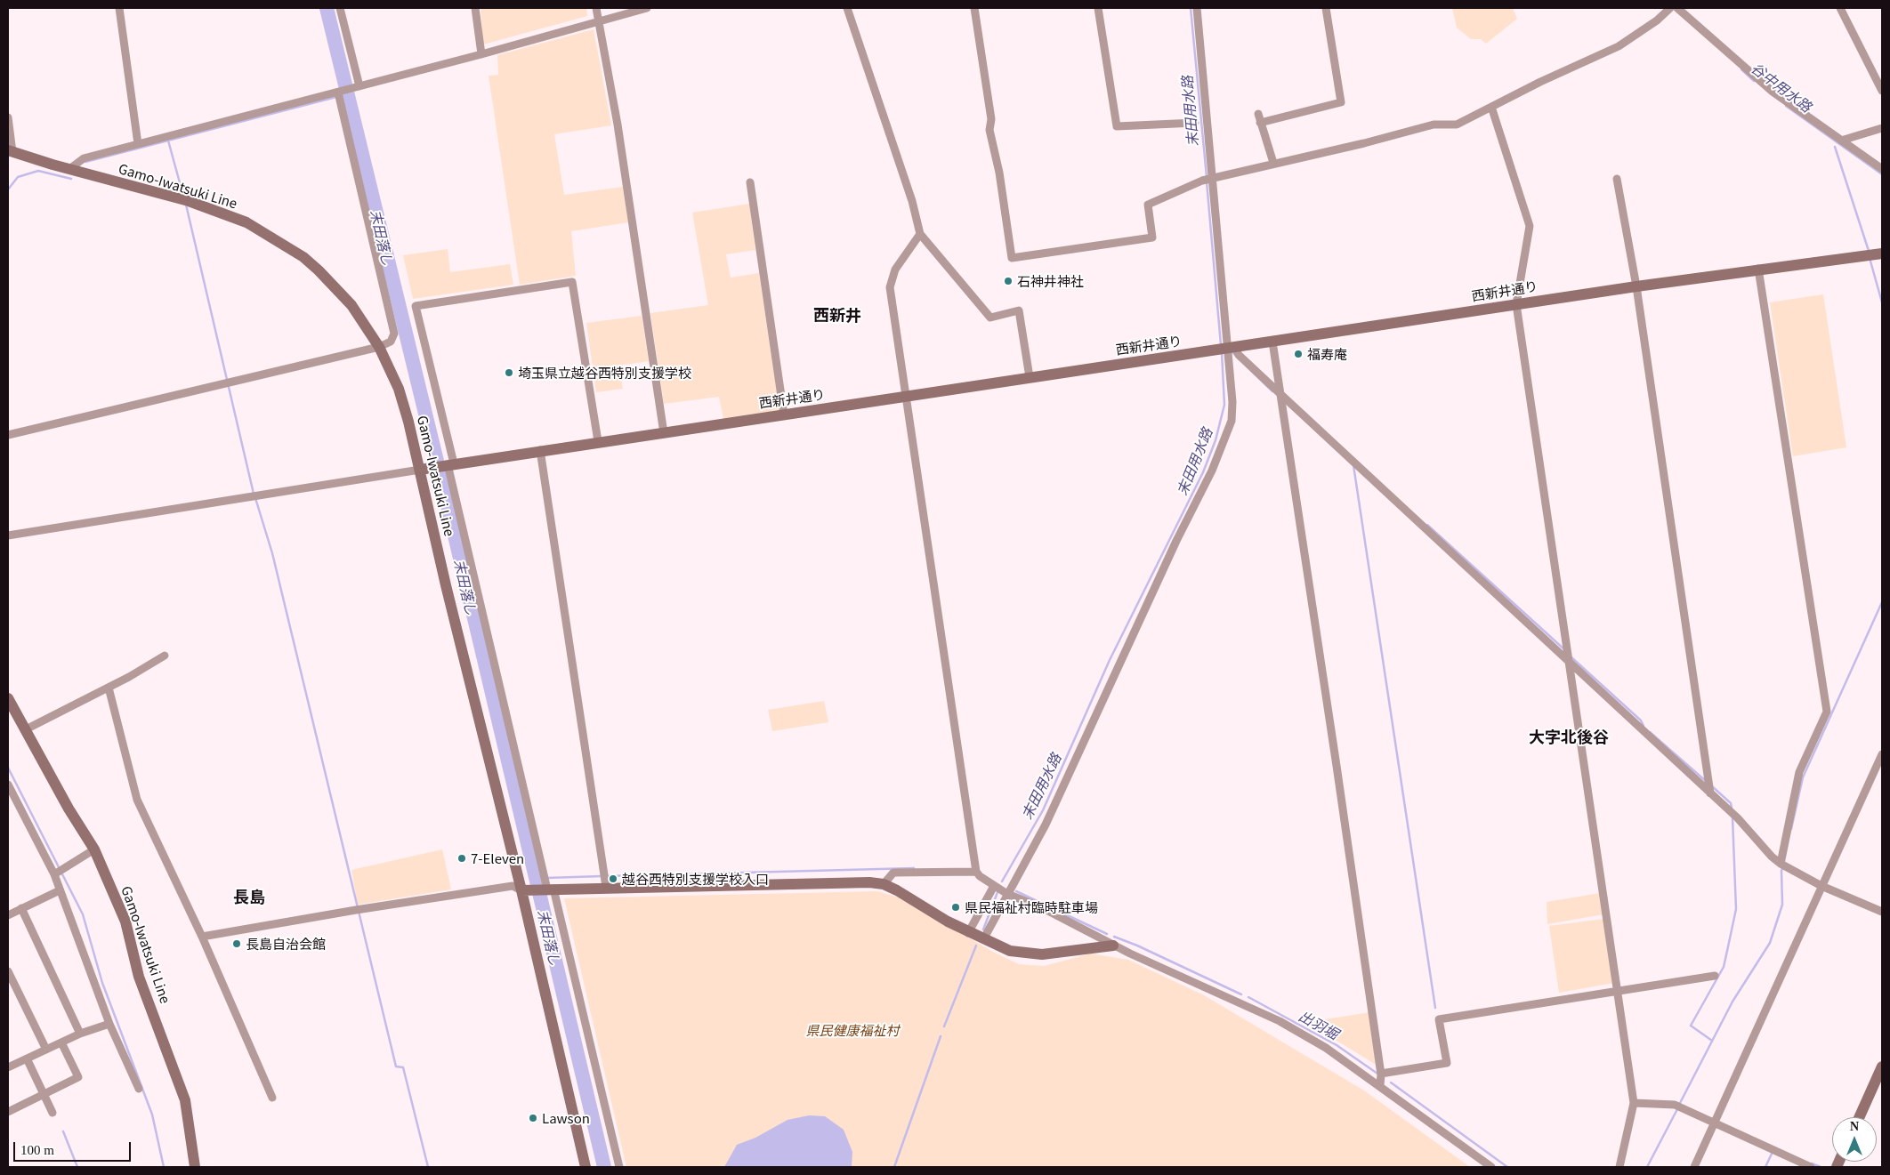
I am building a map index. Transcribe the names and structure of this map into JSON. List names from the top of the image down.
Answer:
{
  "streets": {
    "street": ["Gamo-Iwatsuki Line", "西新井通り"]
  },
  "crossings": [
    ["Gamo-Iwatsuki Line", "西新井通り"]
  ],
  "districts": ["西新井", "大字北後谷", "長島"],
  "water": [
    "谷中用水路",
    "末田用水路",
    "末田落し",
    "出羽堀"
  ],
  "parks": ["県民健康福祉村"],
  "places": [
    "石神井神社",
    "福寿庵",
    "埼玉県立越谷西特別支援学校",
    "7-Eleven",
    "越谷西特別支援学校入口",
    "県民福祉村臨時駐車場",
    "長島自治会館",
    "Lawson"
  ],
  "scale_bar": "100 m",
  "north": "top"
}
